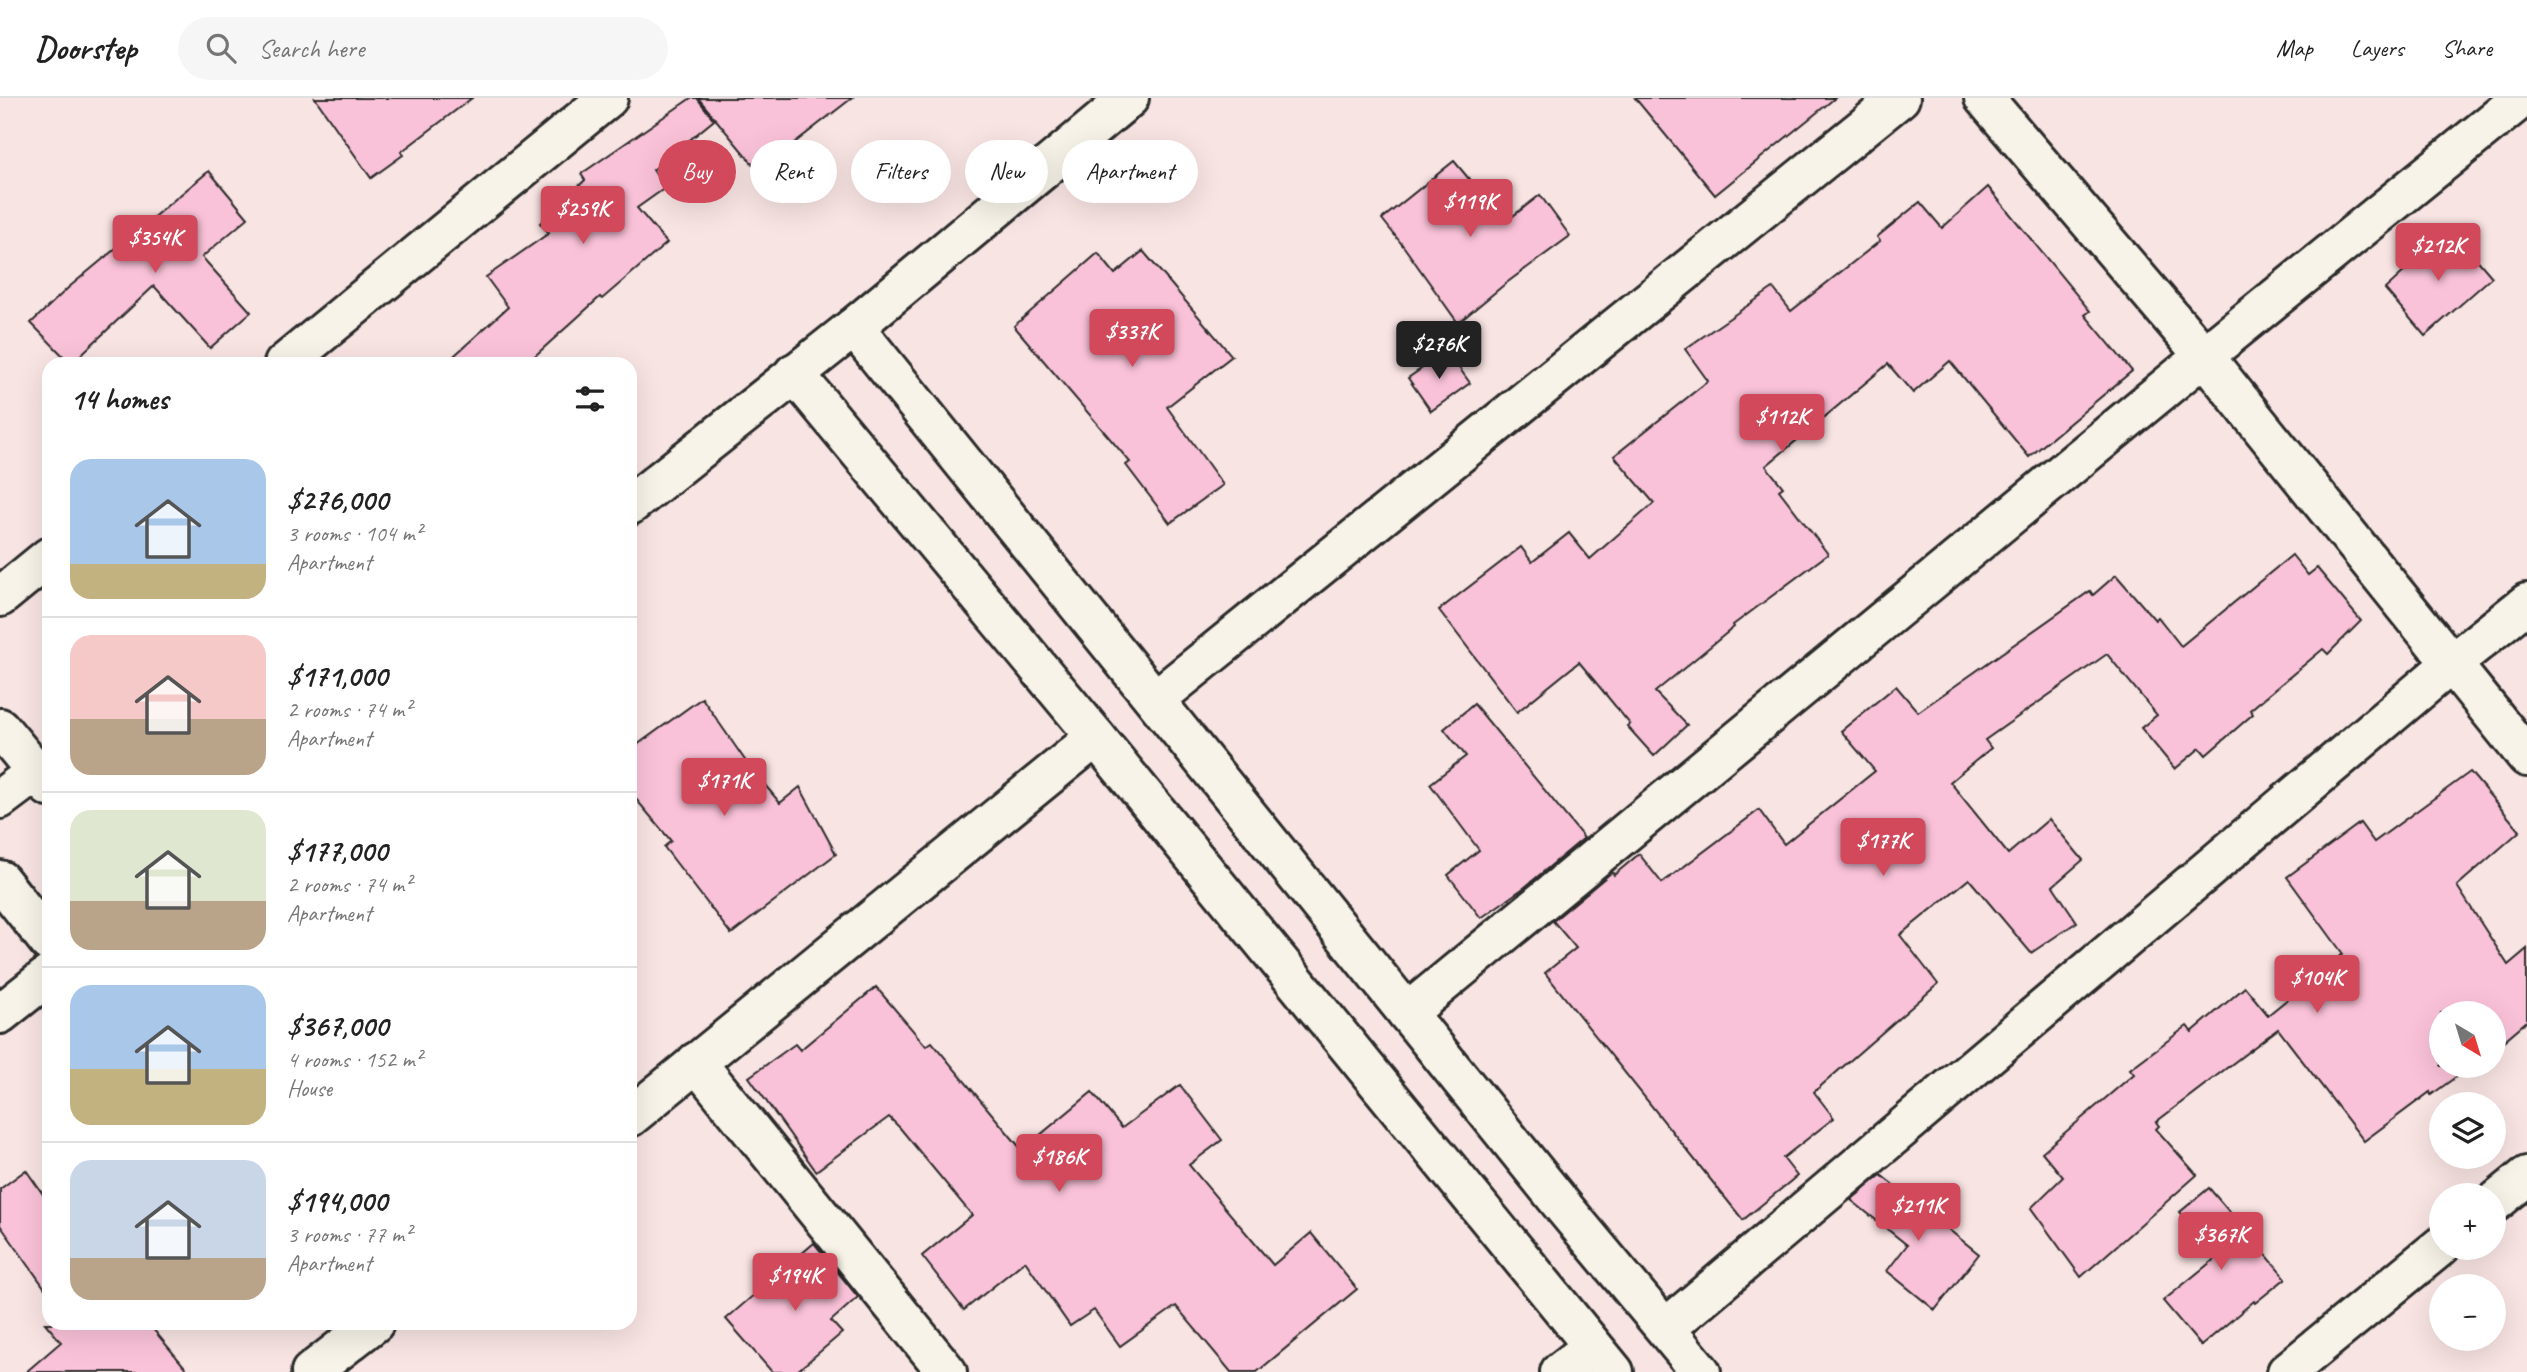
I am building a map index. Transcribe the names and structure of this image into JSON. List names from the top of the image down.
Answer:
{
  "north": "bottom right",
  "page": {
    "header": "Doorstep",
    "search": "Search here",
    "nav": ["Map", "Layers", "Share"],
    "chip": [
      "Buy",
      "Rent",
      "Filters",
      "New",
      "Apartment"
    ],
    "price": [
      "$119K",
      "$259K",
      "$354K",
      "$212K",
      "$337K",
      "$276K",
      "$112K",
      "$171K",
      "$177K",
      "$104K",
      "$186K",
      "$211K",
      "$367K",
      "$194K"
    ],
    "heading": "14 homes",
    "list": [
      {
        "name": "$276,000",
        "note": "3 rooms · 104 m² · Apartment"
      },
      {
        "name": "$171,000",
        "note": "2 rooms · 74 m² · Apartment"
      },
      {
        "name": "$177,000",
        "note": "2 rooms · 74 m² · Apartment"
      },
      {
        "name": "$367,000",
        "note": "4 rooms · 152 m² · House"
      },
      {
        "name": "$194,000",
        "note": "3 rooms · 77 m² · Apartment"
      }
    ],
    "map_buttons": ["+", "−"]
  }
}
